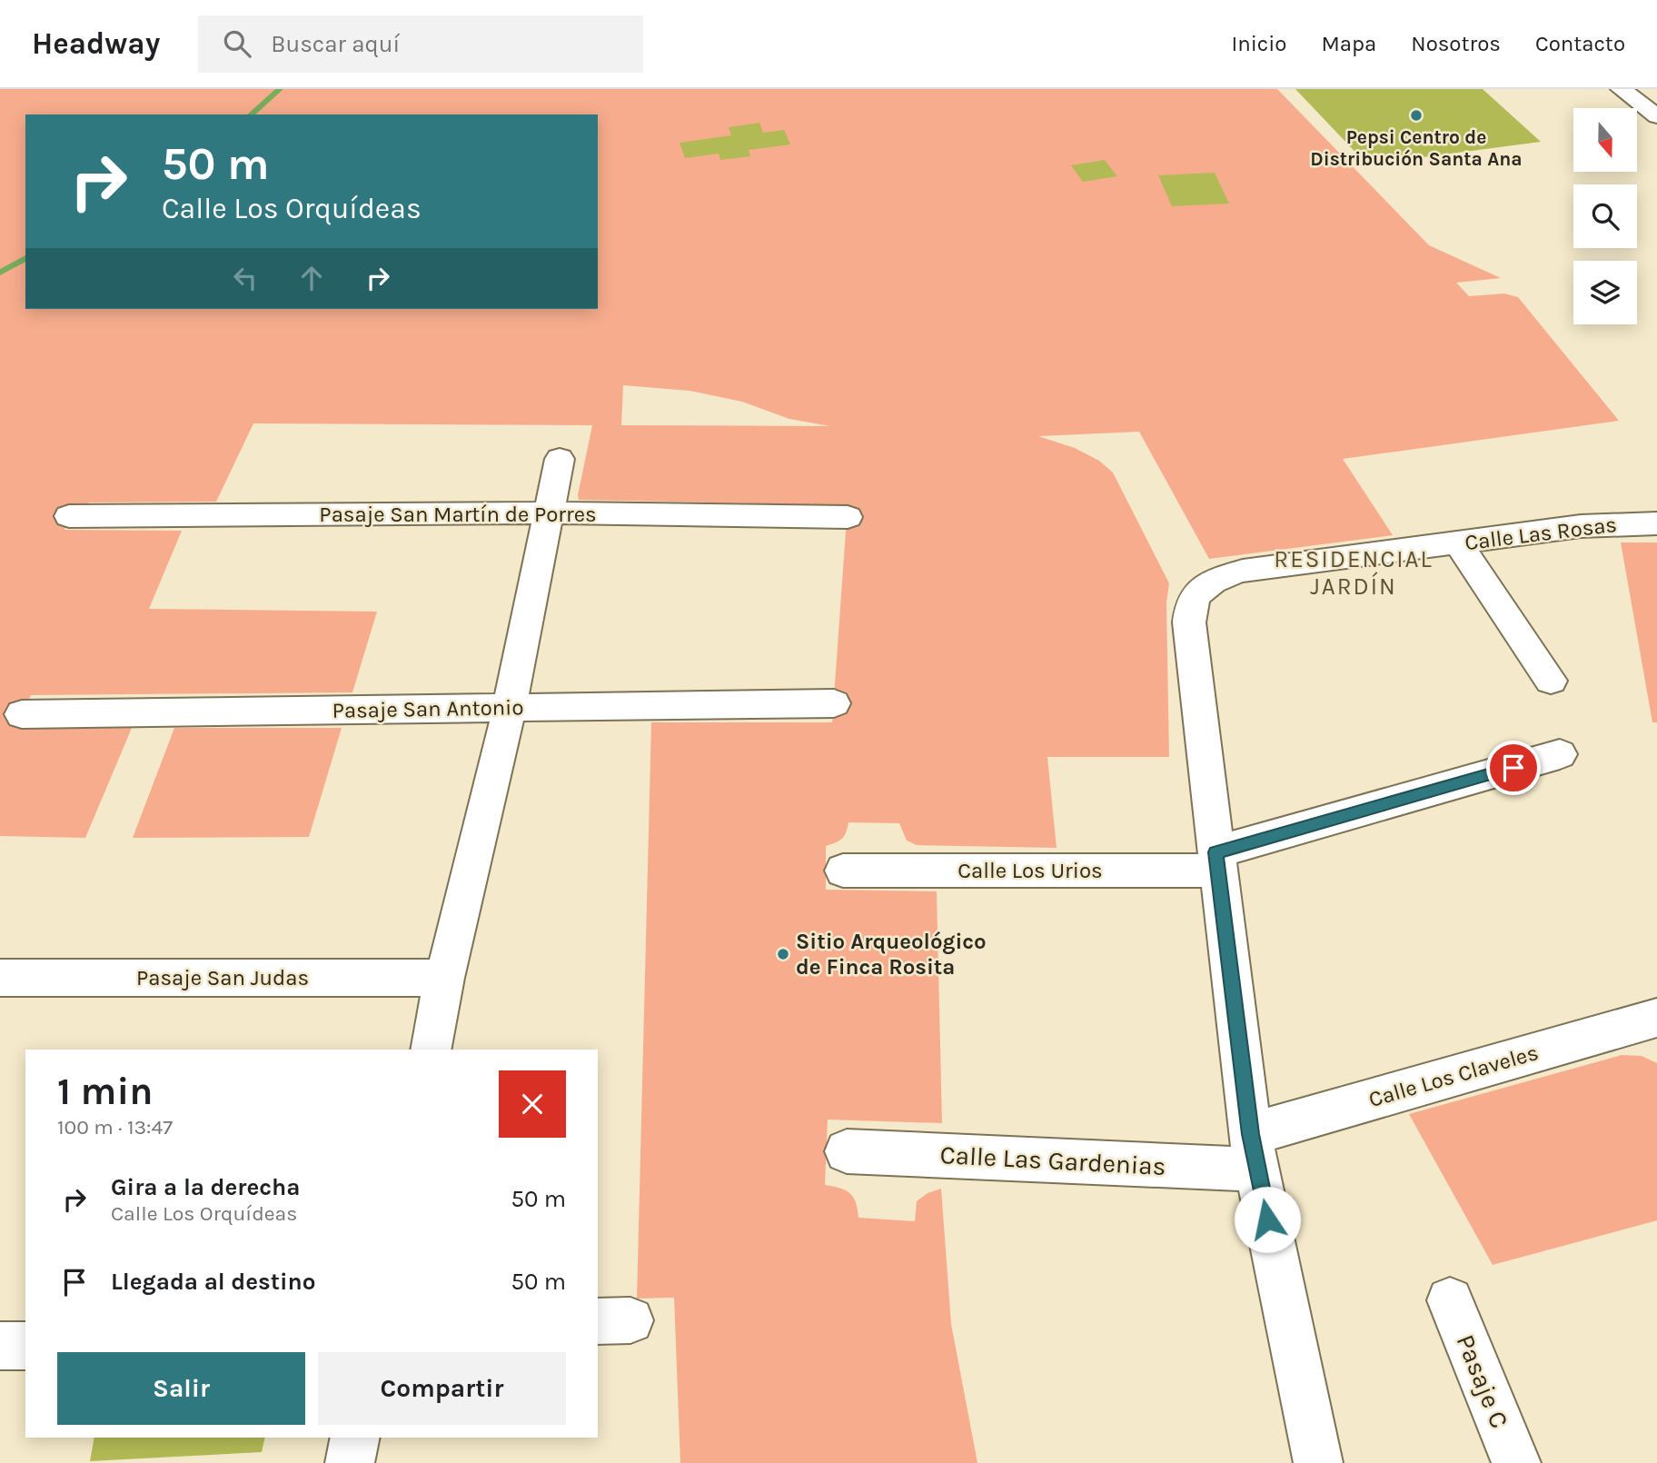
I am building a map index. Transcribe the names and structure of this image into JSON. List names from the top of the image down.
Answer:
{
  "streets": {
    "street": [
      "Pasaje San Martín de Porres",
      "Calle Las Rosas",
      "Pasaje San Antonio",
      "Calle Los Urios",
      "Pasaje San Judas",
      "Calle Los Claveles",
      "Calle Las Gardenias",
      "Pasaje C"
    ]
  },
  "crossings": [
    ["Calle Las Rosas", "Calle Los Urios"],
    ["Calle Los Claveles", "Calle Las Gardenias"]
  ],
  "districts": ["RESIDENCIAL JARDÍN"],
  "places": ["Pepsi Centro de Distribución Santa Ana", "Sitio Arqueológico de Finca Rosita"],
  "north": "bottom",
  "page": {
    "header": "Headway",
    "search": "Buscar aquí",
    "nav": [
      "Inicio",
      "Mapa",
      "Nosotros",
      "Contacto"
    ],
    "turn": ["50 m", "Calle Los Orquídeas"],
    "heading": ["1 min", "100 m · 13:47"],
    "list": [
      {
        "name": "Gira a la derecha",
        "note": "Calle Los Orquídeas",
        "value": "50 m"
      },
      {
        "name": "Llegada al destino",
        "value": "50 m"
      }
    ],
    "buttons": ["Salir", "Compartir"]
  }
}
